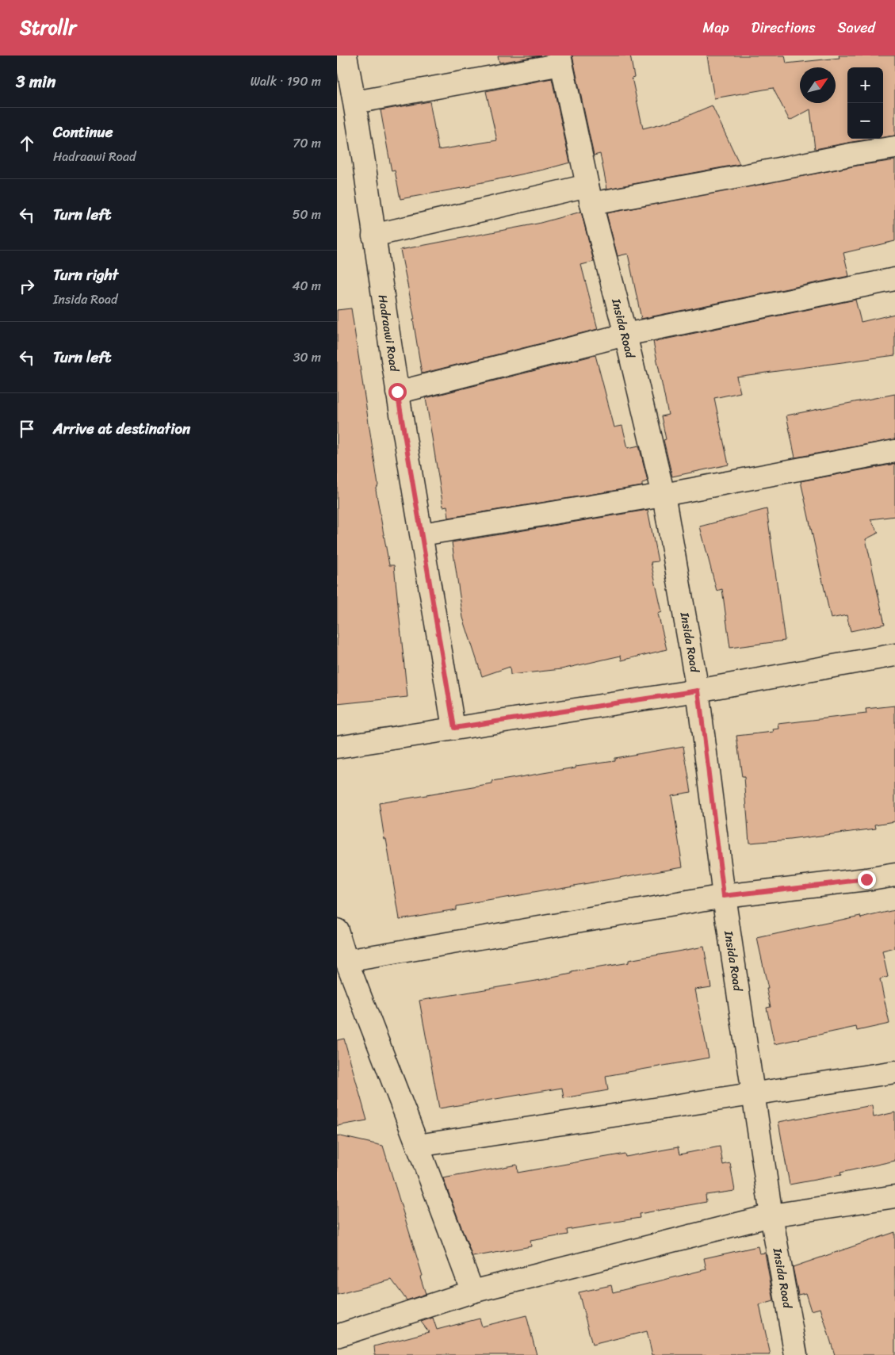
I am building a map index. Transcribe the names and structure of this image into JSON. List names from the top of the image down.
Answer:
{
  "streets": {
    "street": ["Insida Road", "Hadraawi Road"]
  },
  "north": "top right",
  "page": {
    "header": "Strollr",
    "nav": ["Map", "Directions", "Saved"],
    "heading": ["3 min", "Walk · 190 m"],
    "map_buttons": ["+", "−"],
    "list": [
      ["Continue", "Hadraawi Road", "70 m"],
      ["Turn left", "50 m"],
      ["Turn right", "Insida Road", "40 m"],
      ["Turn left", "30 m"],
      "Arrive at destination"
    ]
  }
}
